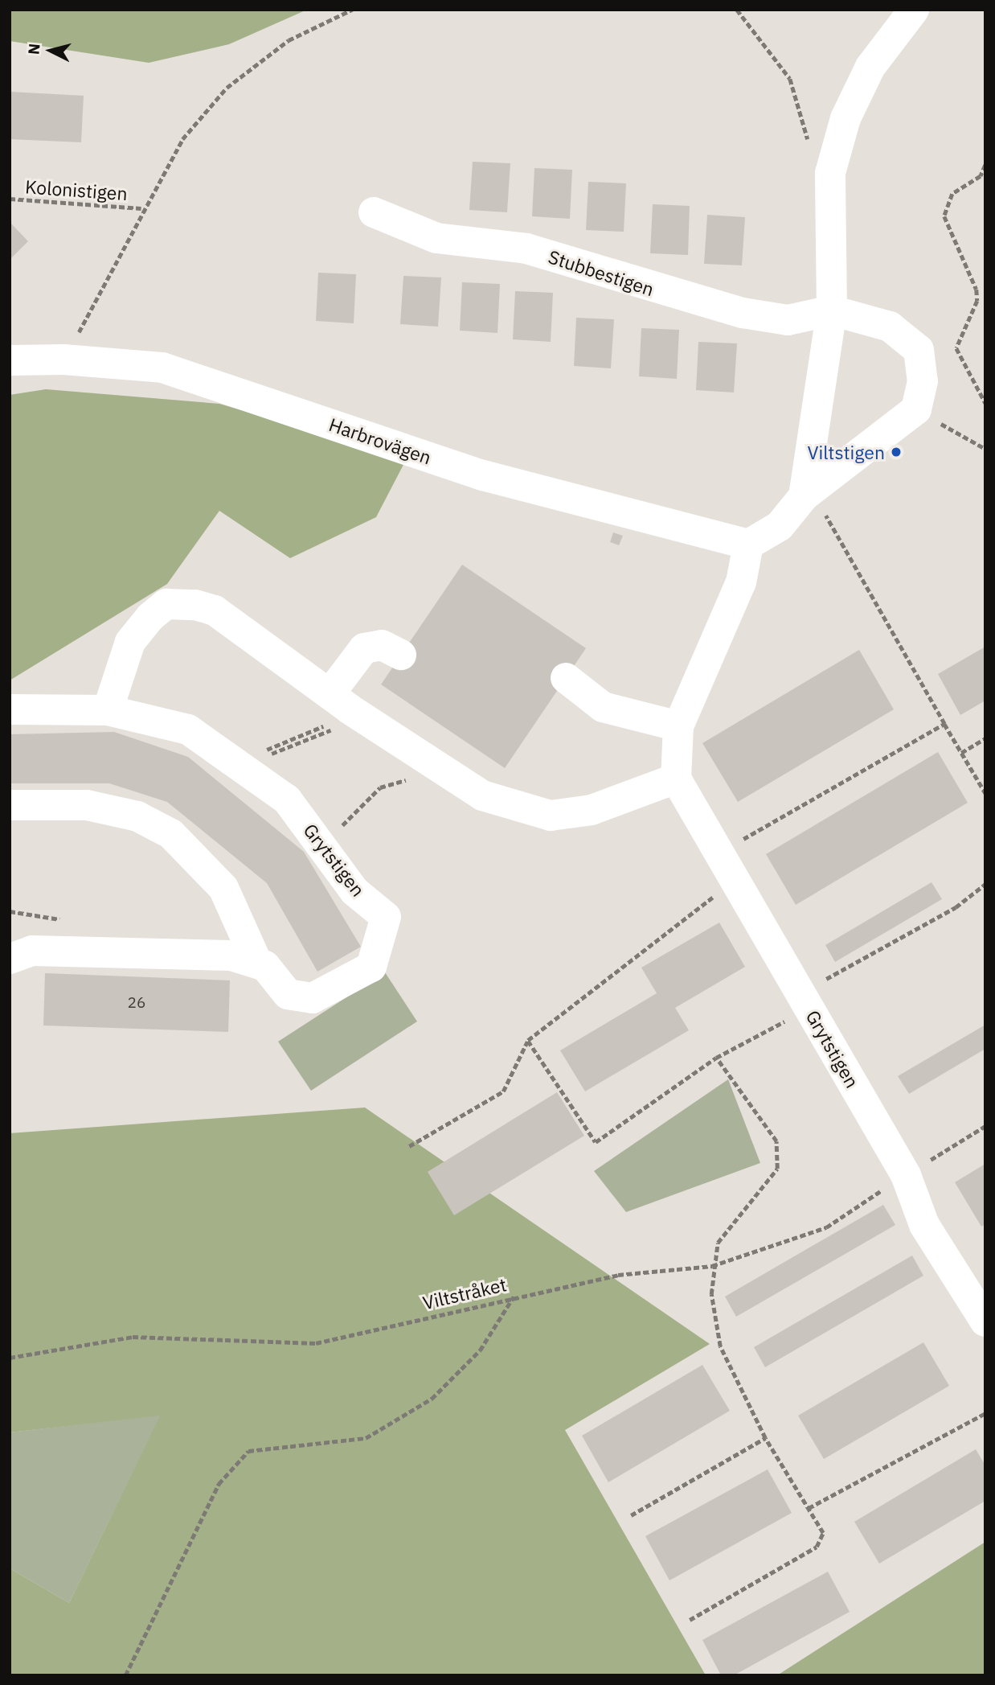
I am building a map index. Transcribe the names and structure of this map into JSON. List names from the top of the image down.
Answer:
{
  "streets": {
    "street": ["Stubbestigen", "Harbrovägen", "Grytstigen"],
    "path": ["Kolonistigen", "Viltstråket"]
  },
  "crossings": [
    ["Grytstigen", "Viltstråket"]
  ],
  "places": ["Viltstigen"],
  "house_numbers": ["26"],
  "north": "left"
}
